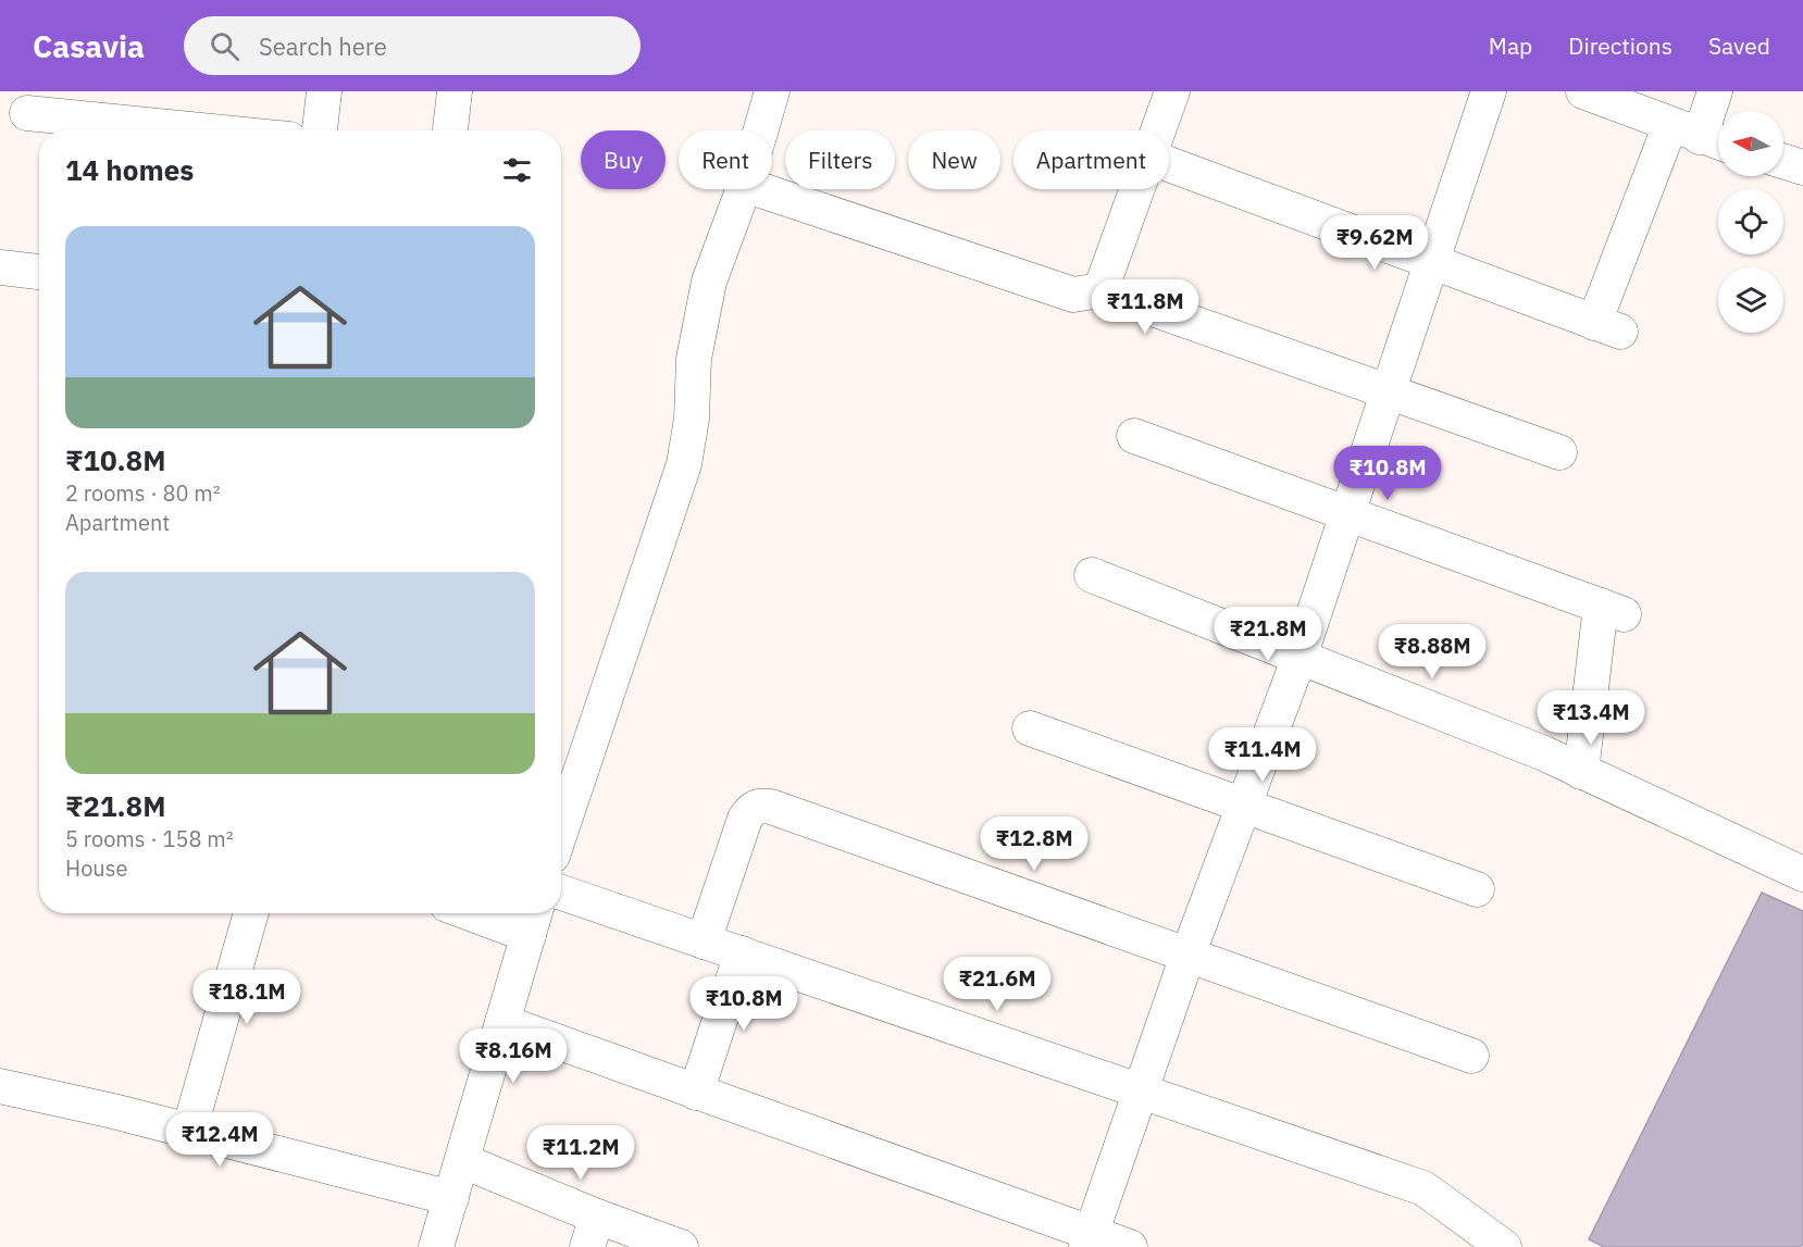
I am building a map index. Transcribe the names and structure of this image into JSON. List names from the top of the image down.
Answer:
{
  "north": "left",
  "page": {
    "header": "Casavia",
    "search": "Search here",
    "nav": ["Map", "Directions", "Saved"],
    "chip": [
      "Buy",
      "Rent",
      "Filters",
      "New",
      "Apartment"
    ],
    "heading": "14 homes",
    "list": [
      {
        "name": "₹10.8M",
        "note": "2 rooms · 80 m² · Apartment"
      },
      {
        "name": "₹21.8M",
        "note": "5 rooms · 158 m² · House"
      }
    ],
    "price": [
      "₹9.62M",
      "₹11.8M",
      "₹10.8M",
      "₹21.8M",
      "₹8.88M",
      "₹13.4M",
      "₹11.4M",
      "₹12.8M",
      "₹21.6M",
      "₹18.1M",
      "₹10.8M",
      "₹8.16M",
      "₹12.4M",
      "₹11.2M"
    ]
  }
}
